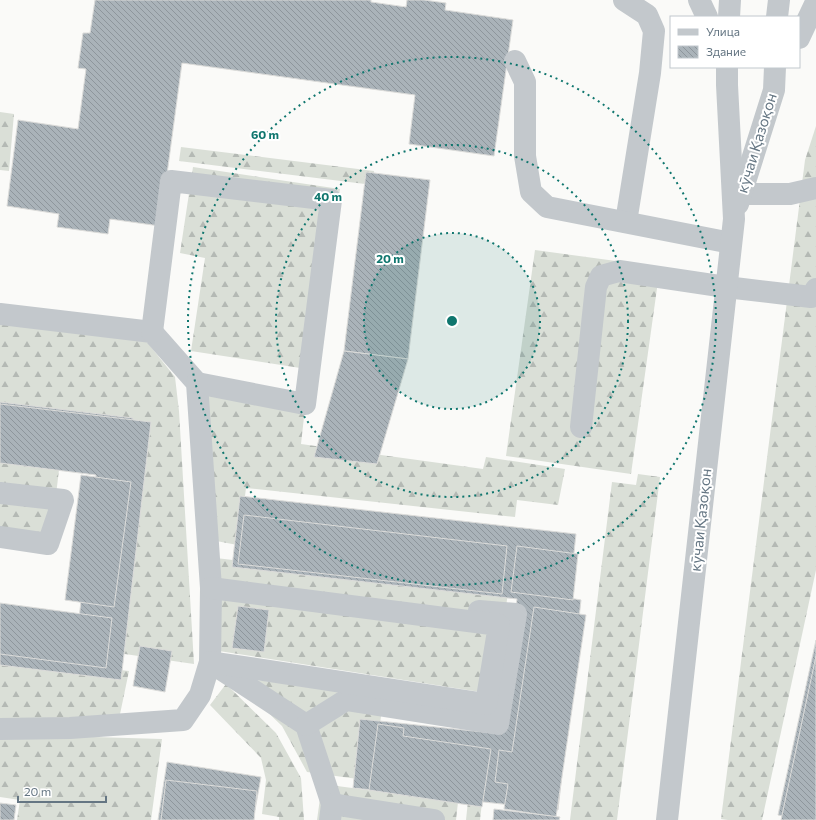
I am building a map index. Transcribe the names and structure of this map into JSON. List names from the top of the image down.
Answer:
{
  "streets": {
    "street": ["кӯчаи Қазоқон"]
  },
  "legend": ["Улица", "Здание"],
  "scale_bar": "20 m",
  "rings": ["60 m", "40 m", "20 m"]
}
